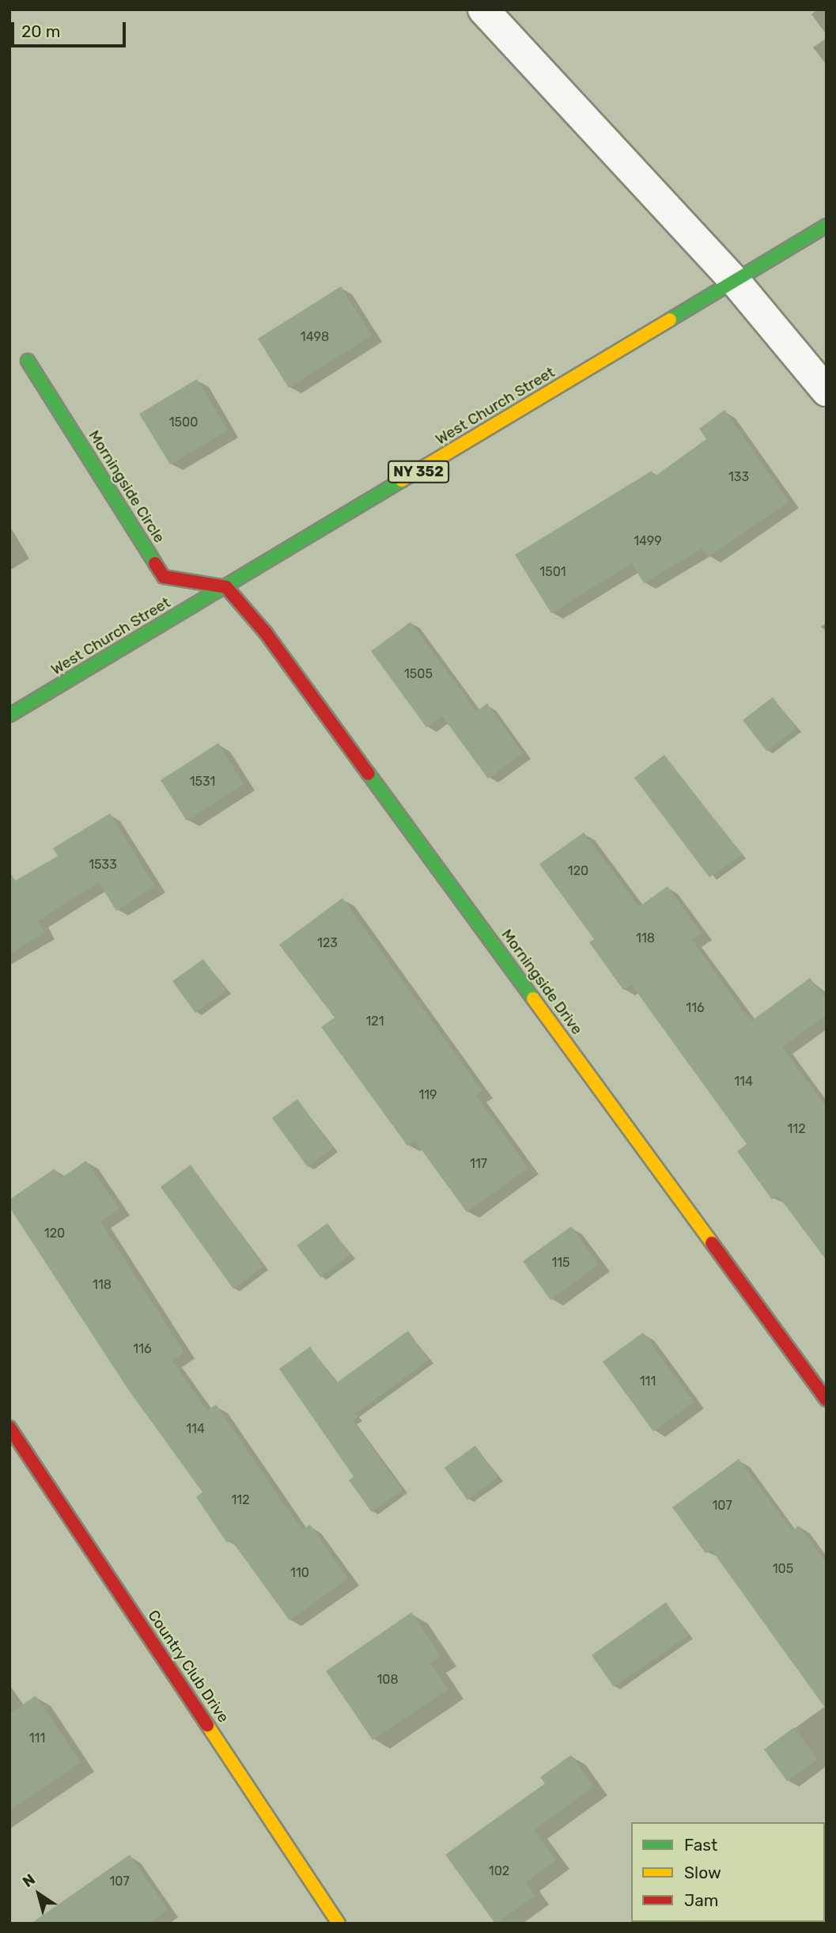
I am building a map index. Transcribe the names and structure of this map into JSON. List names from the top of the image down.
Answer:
{
  "streets": {
    "street": [
      "West Church Street",
      "NY 352",
      "Morningside Circle",
      "Morningside Drive",
      "Country Club Drive"
    ]
  },
  "crossings": [
    ["West Church Street", "Morningside Circle"],
    ["West Church Street", "Morningside Drive"],
    ["Morningside Circle", "Morningside Drive"]
  ],
  "house_numbers": [
    "1498",
    "1500",
    "133",
    "1499",
    "1501",
    "1505",
    "1531",
    "1533",
    "120",
    "118",
    "123",
    "116",
    "121",
    "114",
    "119",
    "112",
    "117",
    "120",
    "115",
    "118",
    "116",
    "111",
    "114",
    "112",
    "107",
    "105",
    "110",
    "108",
    "111",
    "102",
    "107"
  ],
  "legend": ["Fast", "Slow", "Jam"],
  "scale_bar": "20 m",
  "north": "top left"
}
